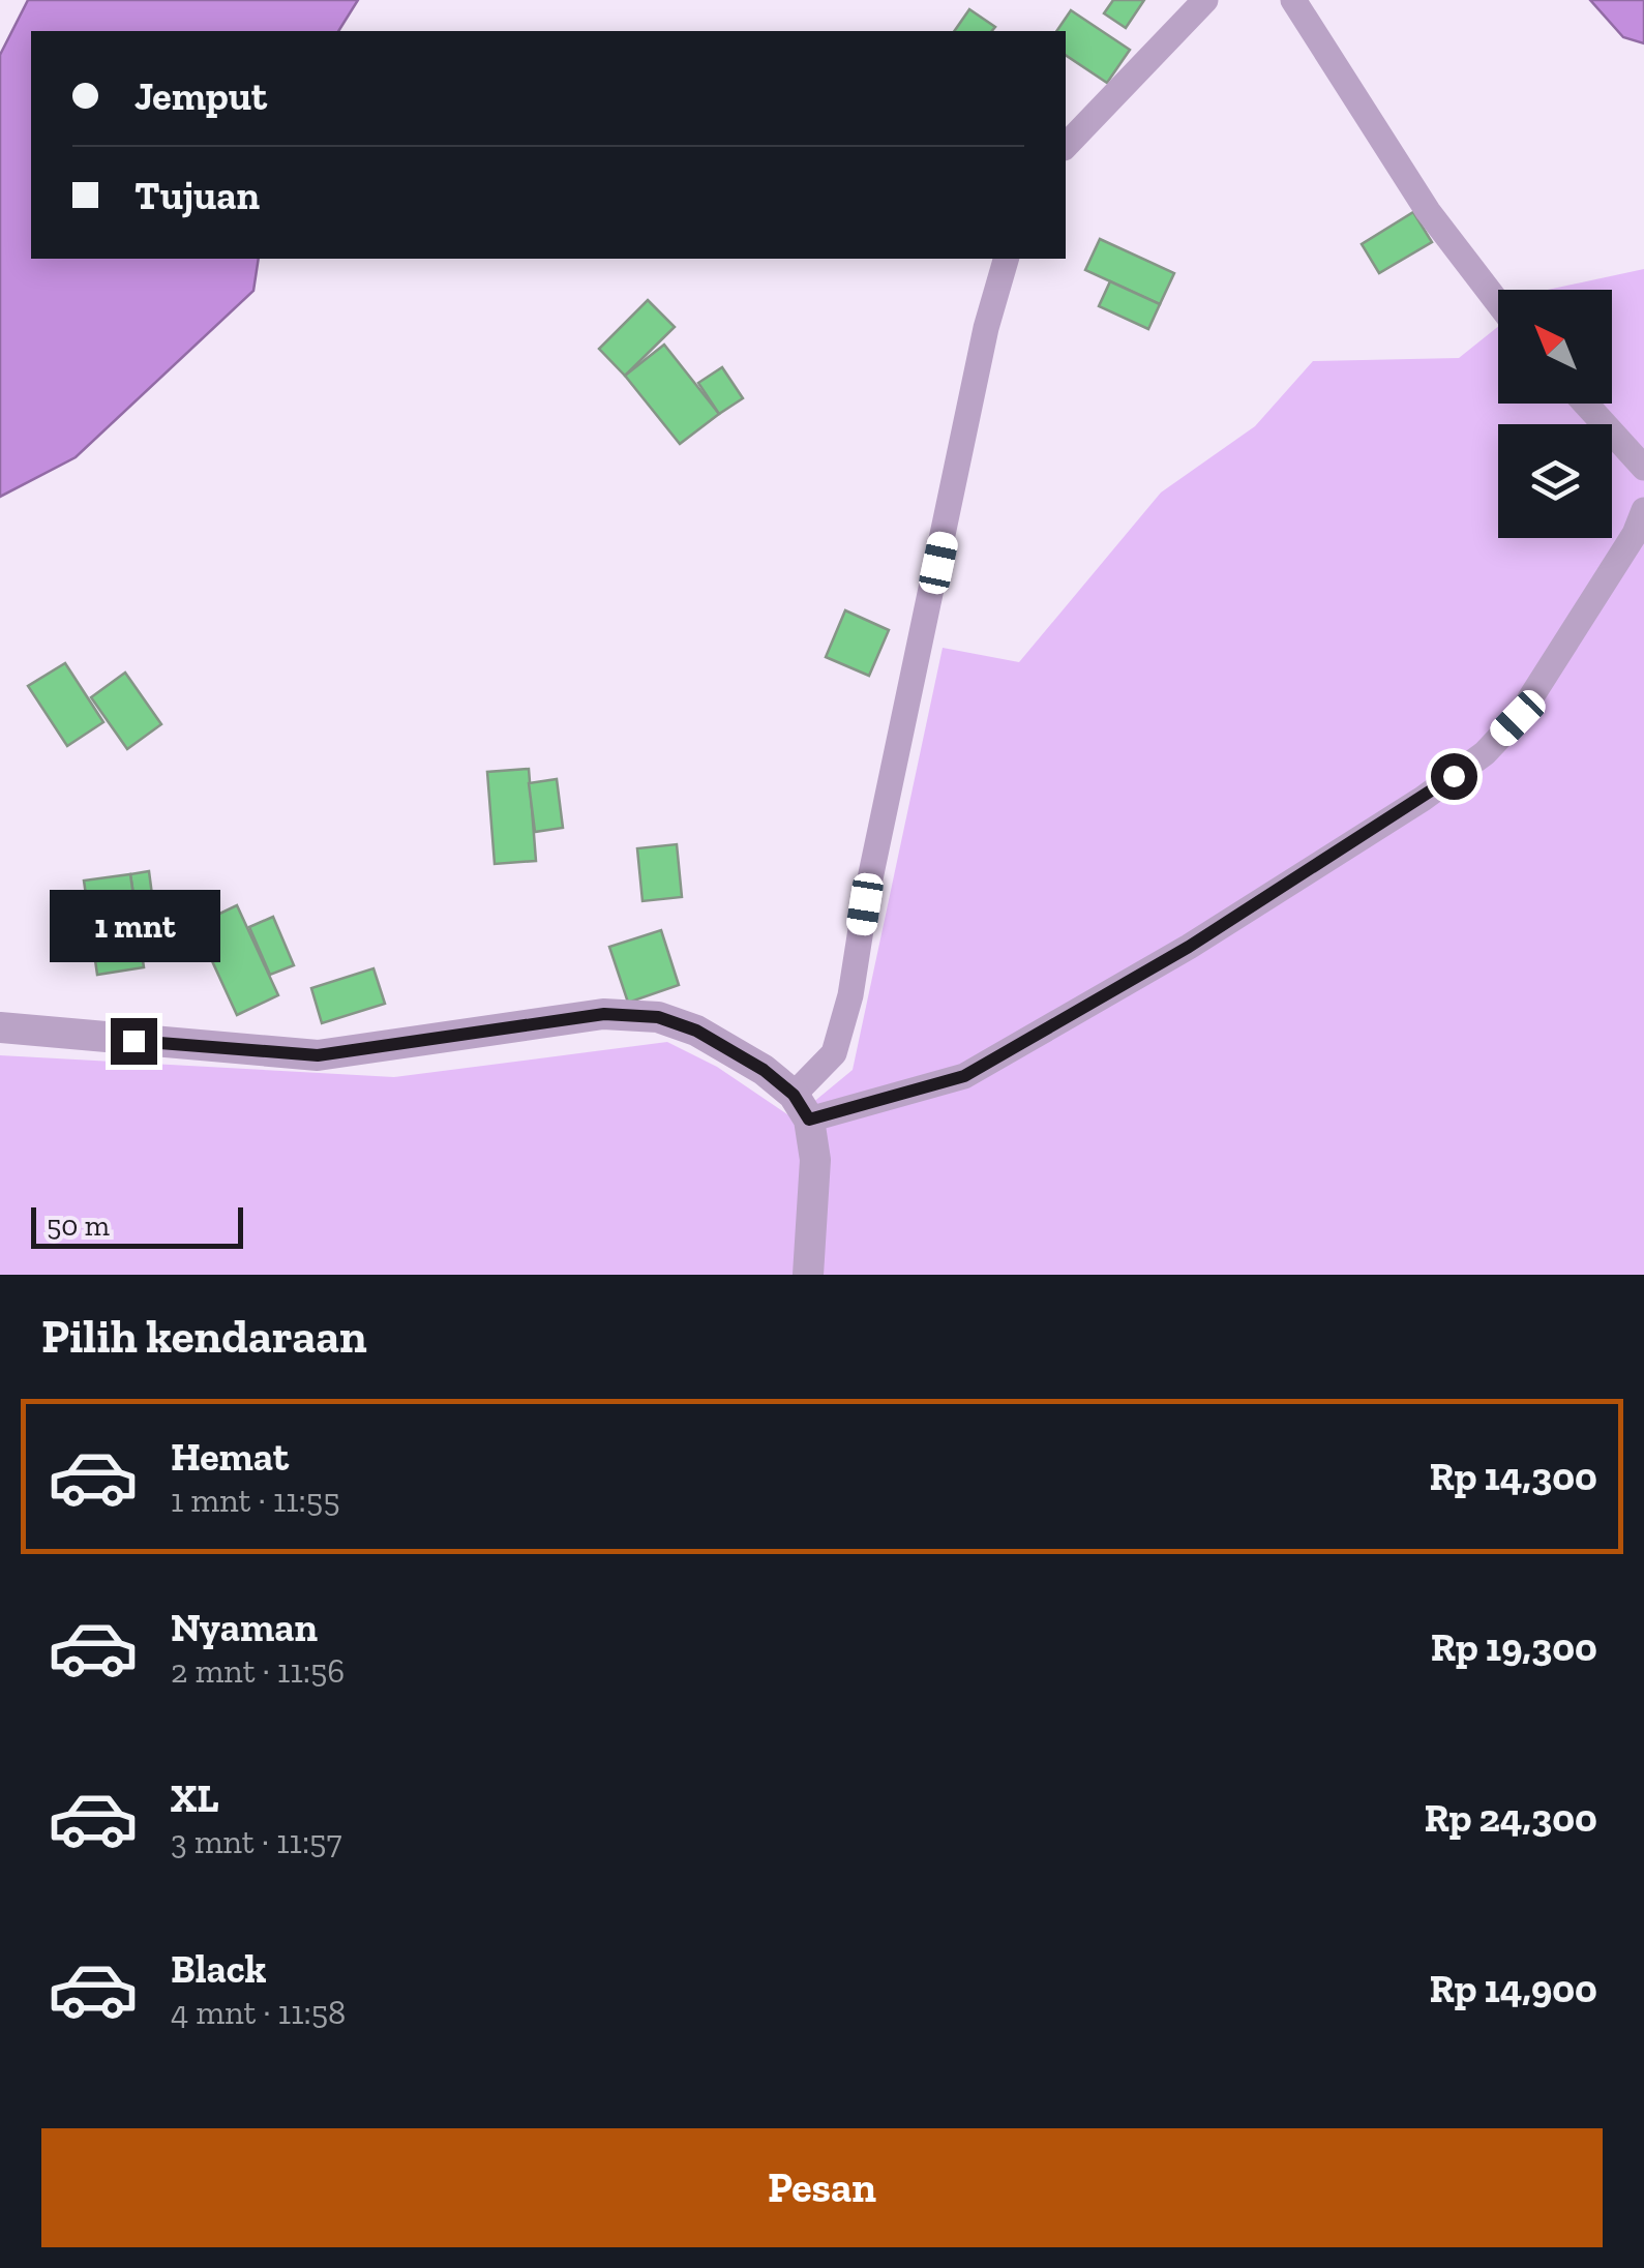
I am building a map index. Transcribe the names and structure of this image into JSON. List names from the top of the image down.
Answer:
{
  "scale_bar": "50 m",
  "north": "top left",
  "page": {
    "banner": ["Jemput", "Tujuan"],
    "bubble": "1 mnt",
    "scale": "50 m",
    "heading": "Pilih kendaraan",
    "list": [
      {
        "name": "Hemat",
        "note": "1 mnt · 11:55",
        "value": "Rp 14,300"
      },
      {
        "name": "Nyaman",
        "note": "2 mnt · 11:56",
        "value": "Rp 19,300"
      },
      {
        "name": "XL",
        "note": "3 mnt · 11:57",
        "value": "Rp 24,300"
      },
      {
        "name": "Black",
        "note": "4 mnt · 11:58",
        "value": "Rp 14,900"
      }
    ],
    "buttons": "Pesan"
  }
}
